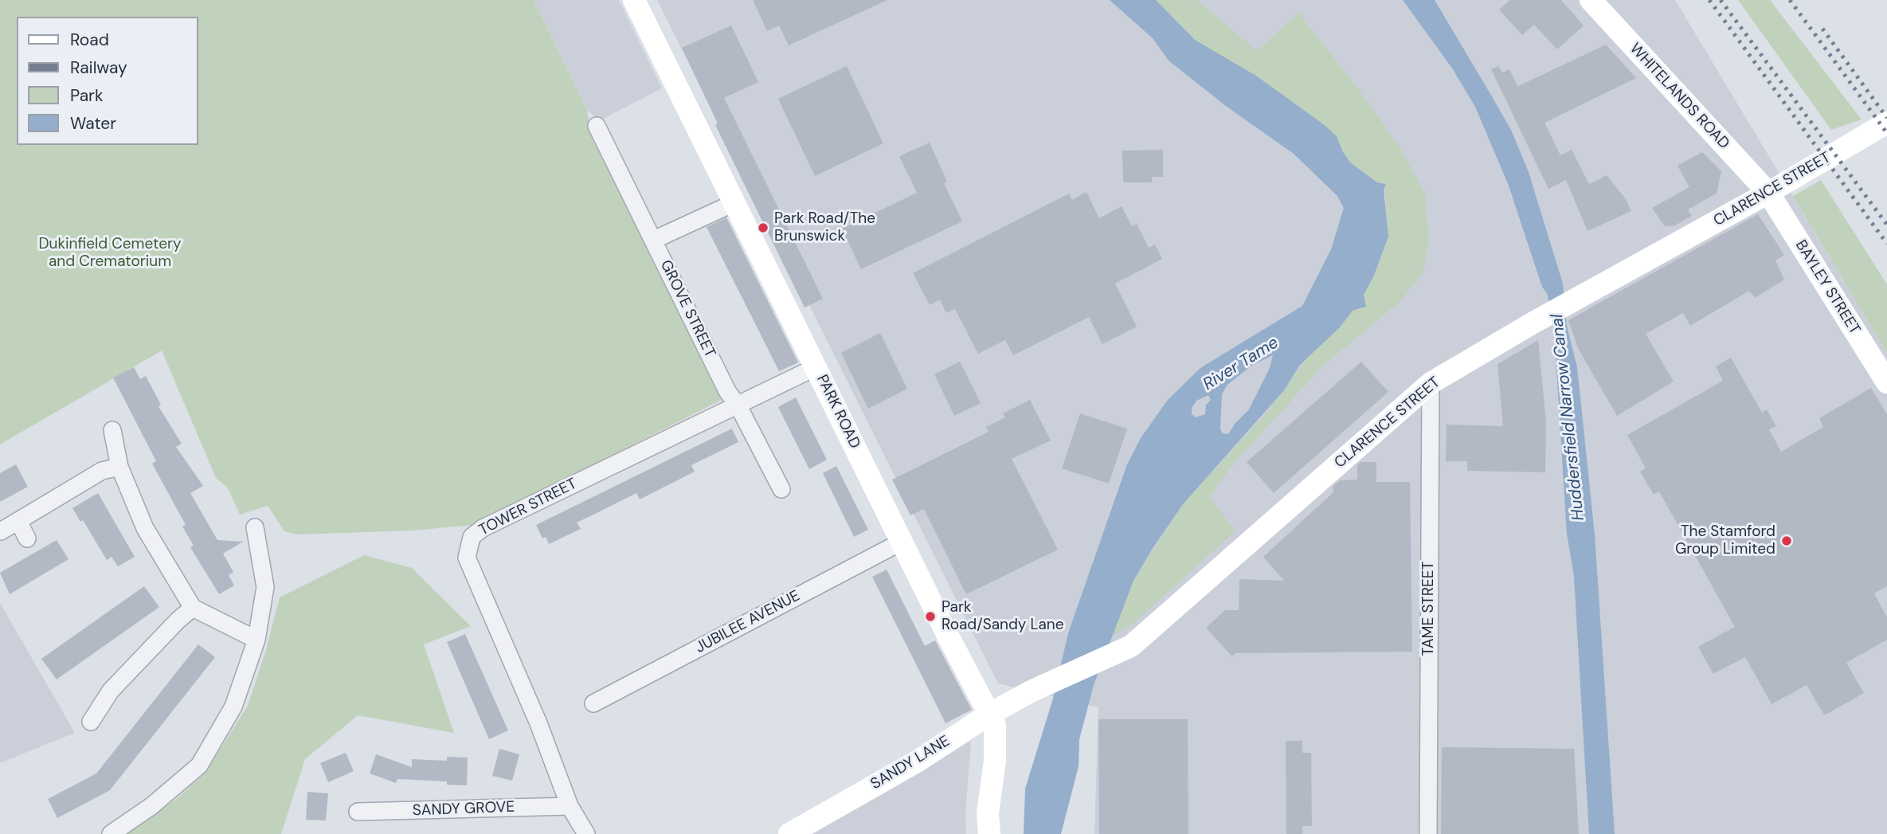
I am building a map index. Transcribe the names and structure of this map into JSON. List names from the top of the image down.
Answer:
{
  "streets": {
    "main road": [
      "WHITELANDS ROAD",
      "CLARENCE STREET",
      "BAYLEY STREET",
      "PARK ROAD",
      "SANDY LANE"
    ],
    "street": [
      "GROVE STREET",
      "TOWER STREET",
      "TAME STREET",
      "JUBILEE AVENUE",
      "SANDY GROVE"
    ]
  },
  "crossings": [
    ["WHITELANDS ROAD", "CLARENCE STREET"],
    ["WHITELANDS ROAD", "BAYLEY STREET"],
    ["CLARENCE STREET", "BAYLEY STREET"],
    ["CLARENCE STREET", "TAME STREET"],
    ["CLARENCE STREET", "SANDY LANE"],
    ["GROVE STREET", "TOWER STREET"],
    ["PARK ROAD", "TOWER STREET"],
    ["PARK ROAD", "JUBILEE AVENUE"],
    ["PARK ROAD", "SANDY LANE"],
    ["TOWER STREET", "SANDY GROVE"]
  ],
  "water": ["River Tame", "Huddersfield Narrow Canal"],
  "parks": ["Dukinfield Cemetery and Crematorium"],
  "places": ["Park Road/The Brunswick", "The Stamford Group Limited", "Park Road/Sandy Lane"],
  "legend": [
    "Road",
    "Railway",
    "Park",
    "Water"
  ]
}
